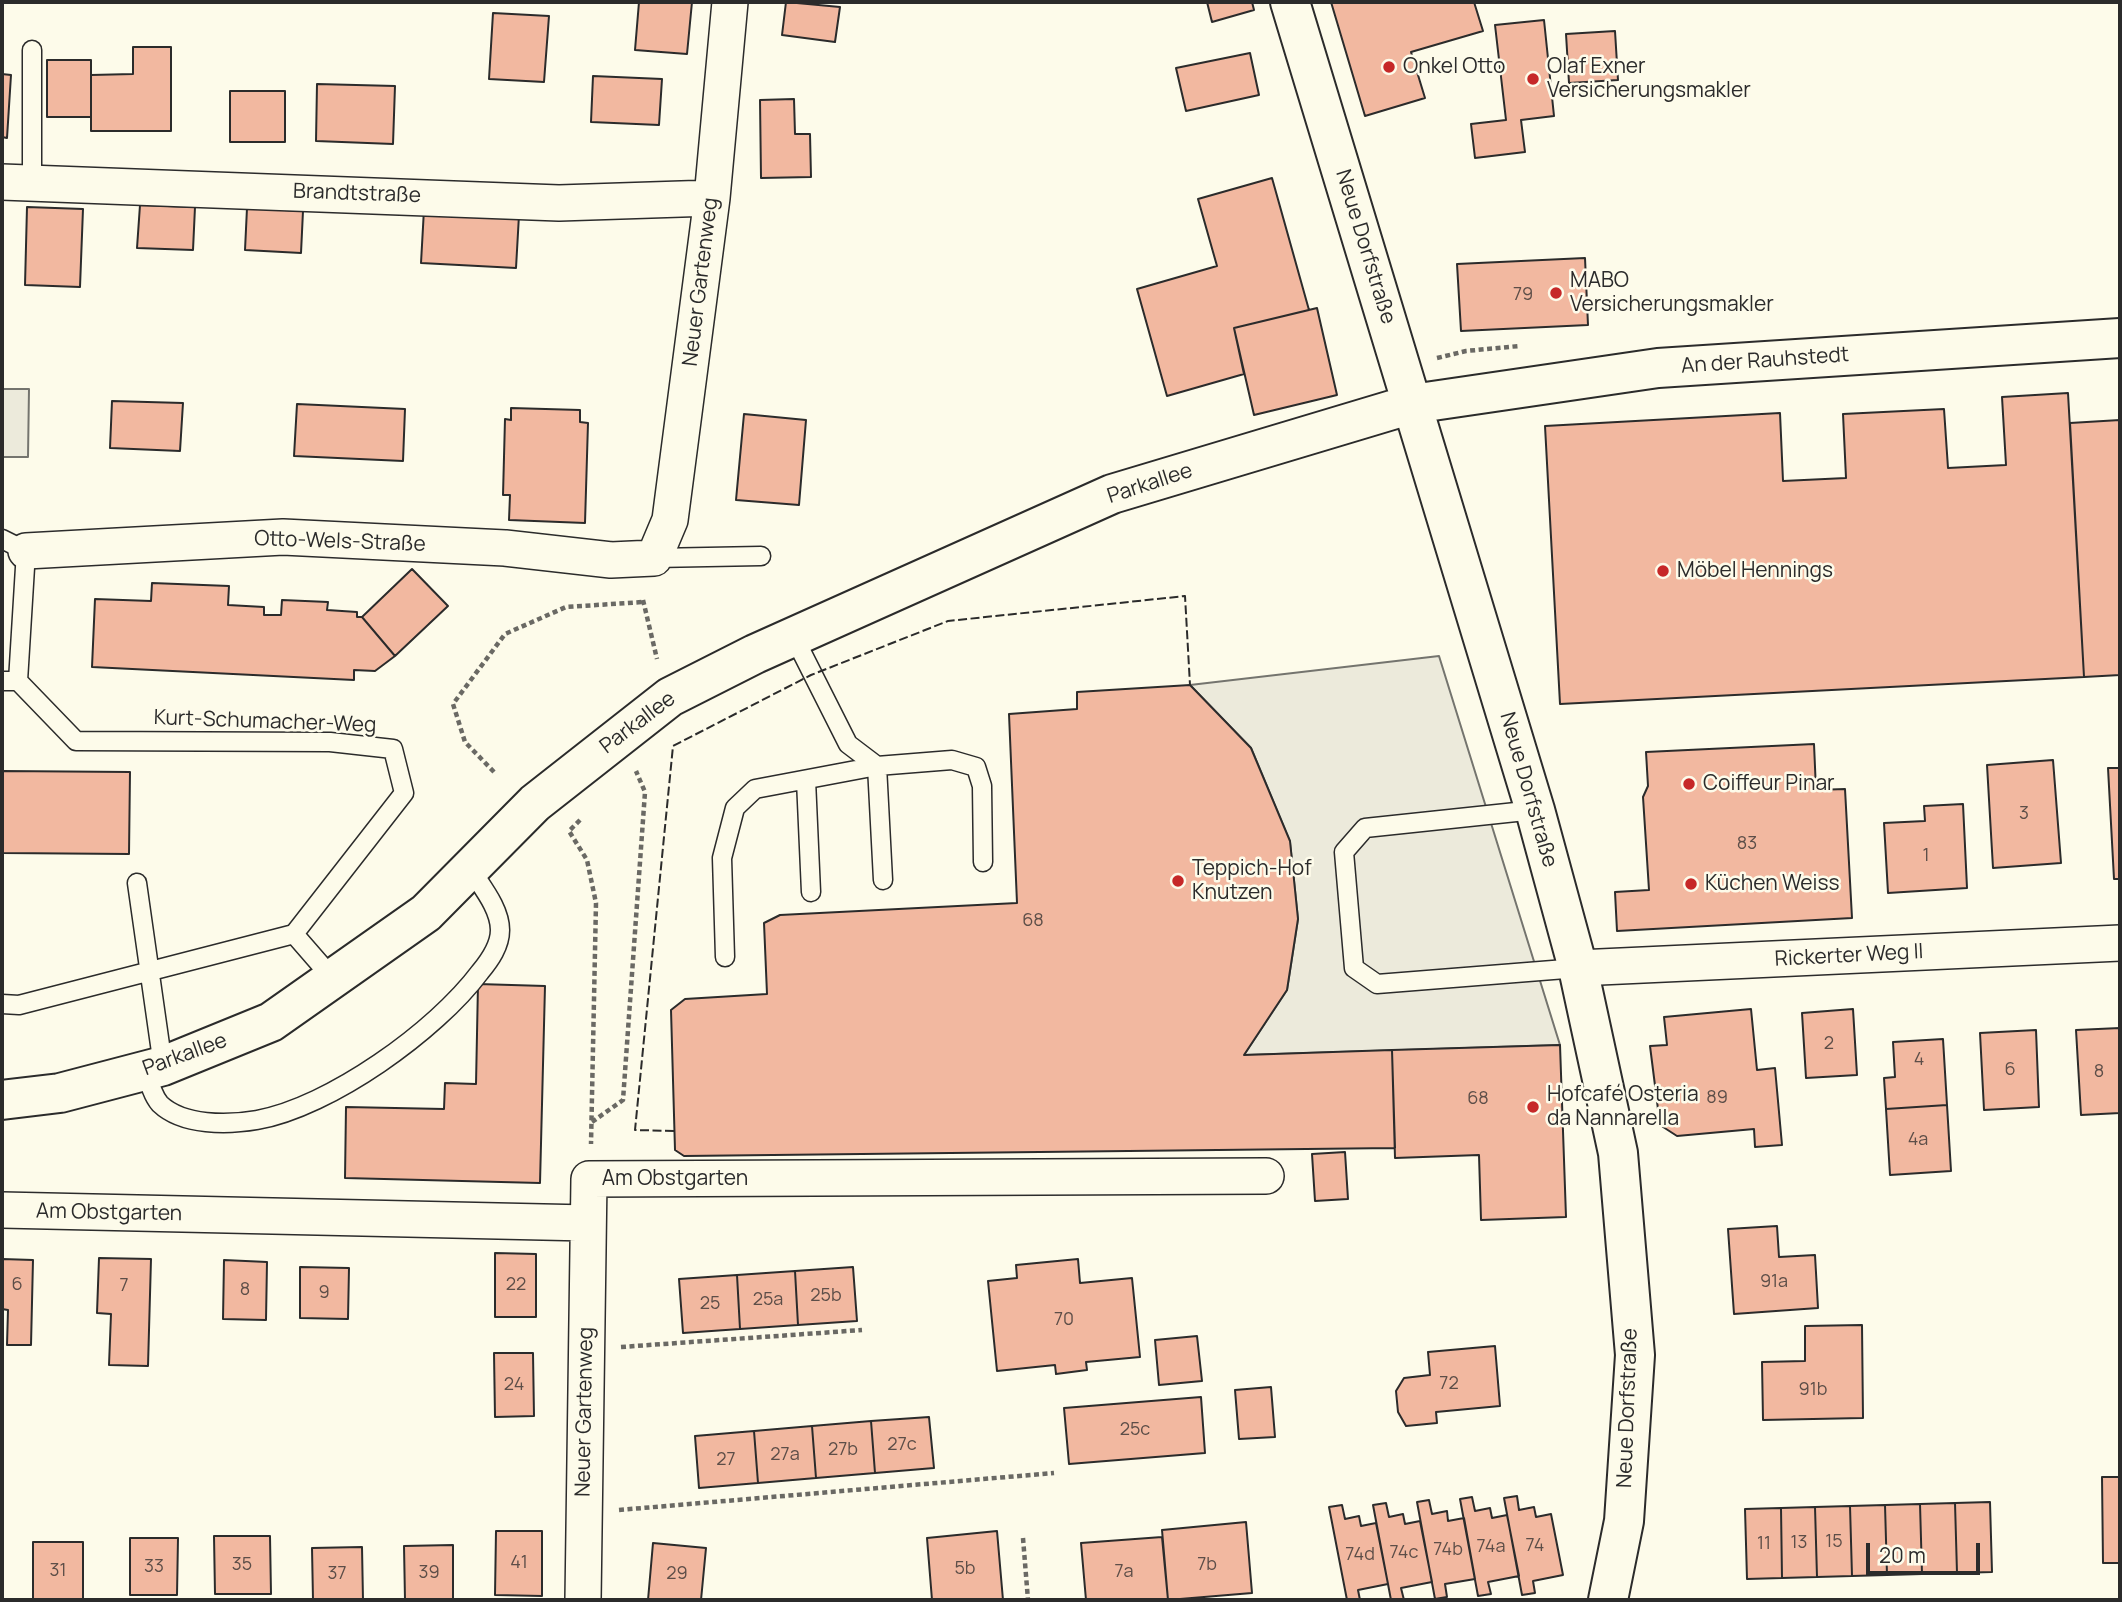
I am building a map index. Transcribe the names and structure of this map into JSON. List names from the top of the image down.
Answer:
{
  "streets": {
    "street": [
      "Brandtstraße",
      "Neue Dorfstraße",
      "Neuer Gartenweg",
      "An der Rauhstedt",
      "Parkallee",
      "Otto-Wels-Straße",
      "Rickerter Weg II",
      "Am Obstgarten"
    ],
    "lane": ["Kurt-Schumacher-Weg"]
  },
  "crossings": [
    ["Brandtstraße", "Neuer Gartenweg"],
    ["Neue Dorfstraße", "An der Rauhstedt"],
    ["Neue Dorfstraße", "Parkallee"],
    ["Neue Dorfstraße", "Rickerter Weg II"],
    ["Neuer Gartenweg", "Otto-Wels-Straße"],
    ["Neuer Gartenweg", "Am Obstgarten"],
    ["An der Rauhstedt", "Parkallee"]
  ],
  "places": [
    "Onkel Otto",
    "Olaf Exner Versicherungsmakler",
    "MABO Versicherungsmakler",
    "Möbel Hennings",
    "Coiffeur Pinar",
    "Teppich-Hof Knutzen",
    "Küchen Weiss",
    "Hofcafé Osteria da Nannarella"
  ],
  "house_numbers": [
    "79",
    "3",
    "83",
    "1",
    "68",
    "2",
    "4",
    "6",
    "8",
    "89",
    "68",
    "4a",
    "91a",
    "6",
    "22",
    "7",
    "8",
    "9",
    "25b",
    "25a",
    "25",
    "70",
    "72",
    "24",
    "91b",
    "25c",
    "27c",
    "27b",
    "27a",
    "27",
    "15",
    "13",
    "11",
    "74",
    "74a",
    "74b",
    "74c",
    "74d",
    "41",
    "35",
    "7b",
    "33",
    "5b",
    "31",
    "7a",
    "39",
    "37",
    "29"
  ],
  "scale_bar": "20 m"
}
